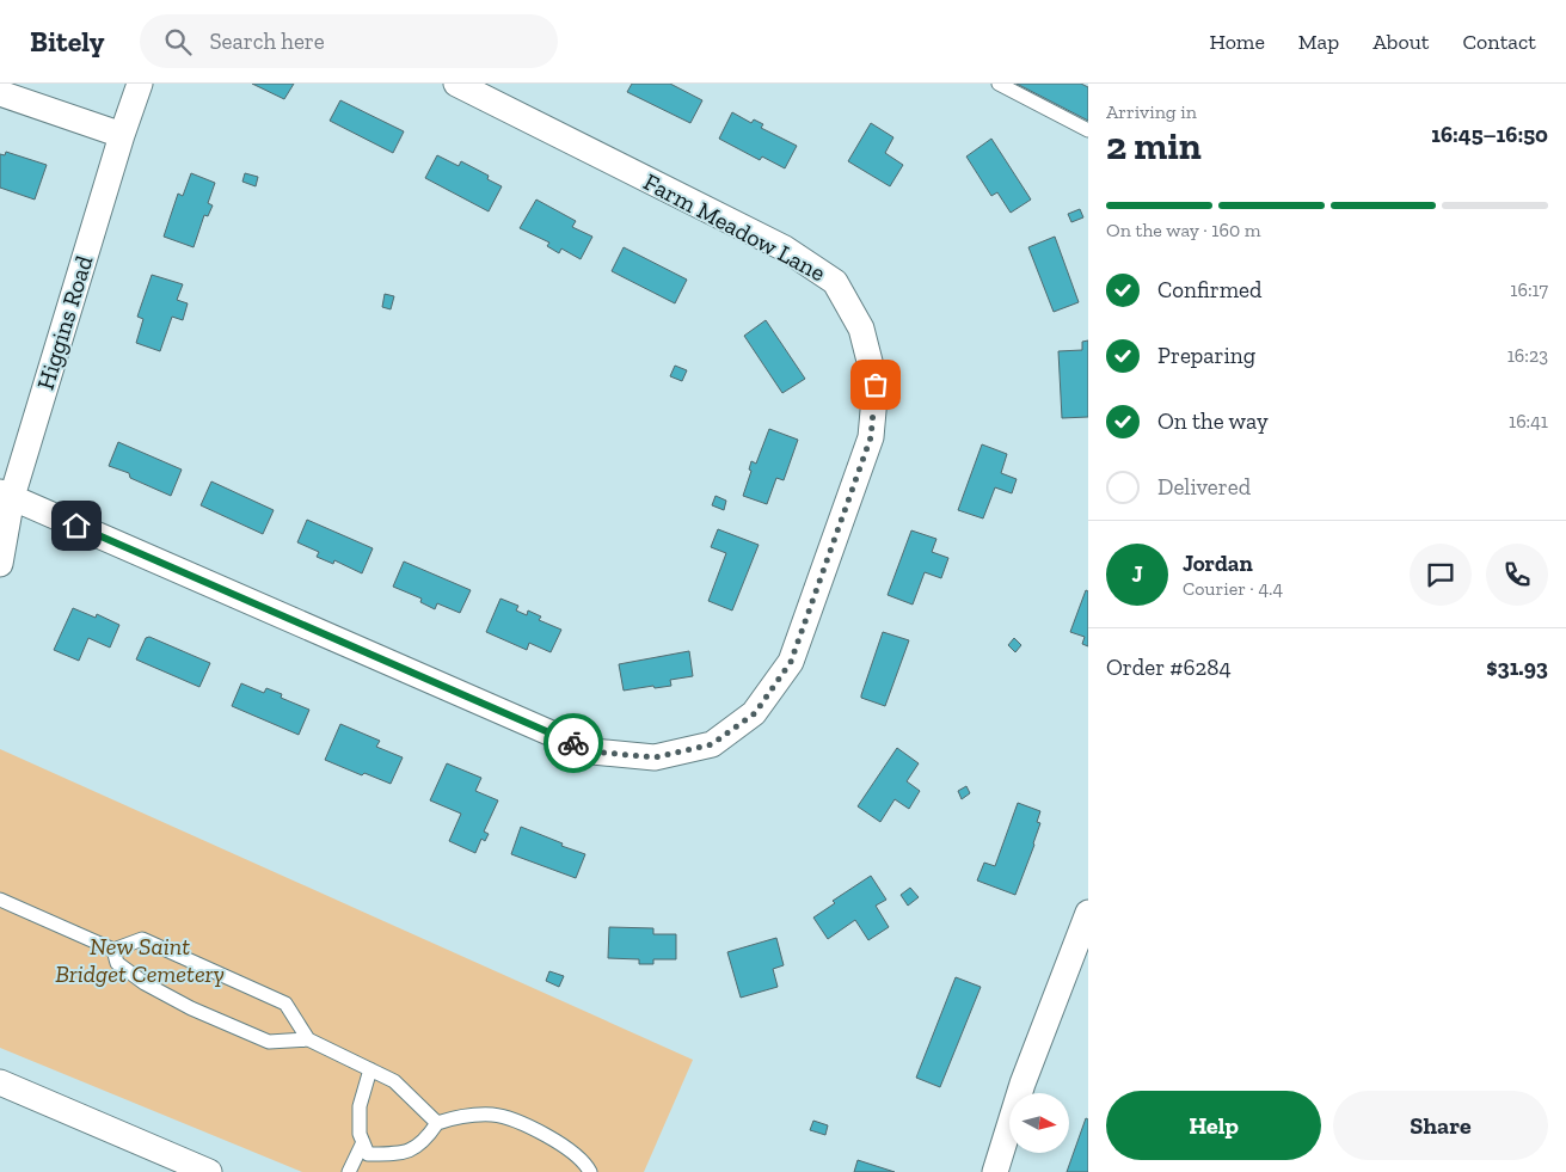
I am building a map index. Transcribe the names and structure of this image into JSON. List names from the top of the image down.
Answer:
{
  "streets": {
    "street": ["Farm Meadow Lane", "Higgins Road"]
  },
  "crossings": [
    ["Farm Meadow Lane", "Higgins Road"]
  ],
  "parks": ["New Saint Bridget Cemetery"],
  "north": "right",
  "page": {
    "header": "Bitely",
    "search": "Search here",
    "nav": [
      "Home",
      "Map",
      "About",
      "Contact"
    ],
    "heading": ["2 min", "Arriving in", "16:45–16:50"],
    "panel": [
      "Jordan",
      "Courier · 4.4",
      "Order #6284",
      "$31.93"
    ],
    "bar": "On the way · 160 m",
    "list": [
      ["Confirmed", "16:17"],
      ["Preparing", "16:23"],
      ["On the way", "16:41"],
      "Delivered"
    ],
    "round": "J",
    "buttons": ["Help", "Share"]
  }
}
